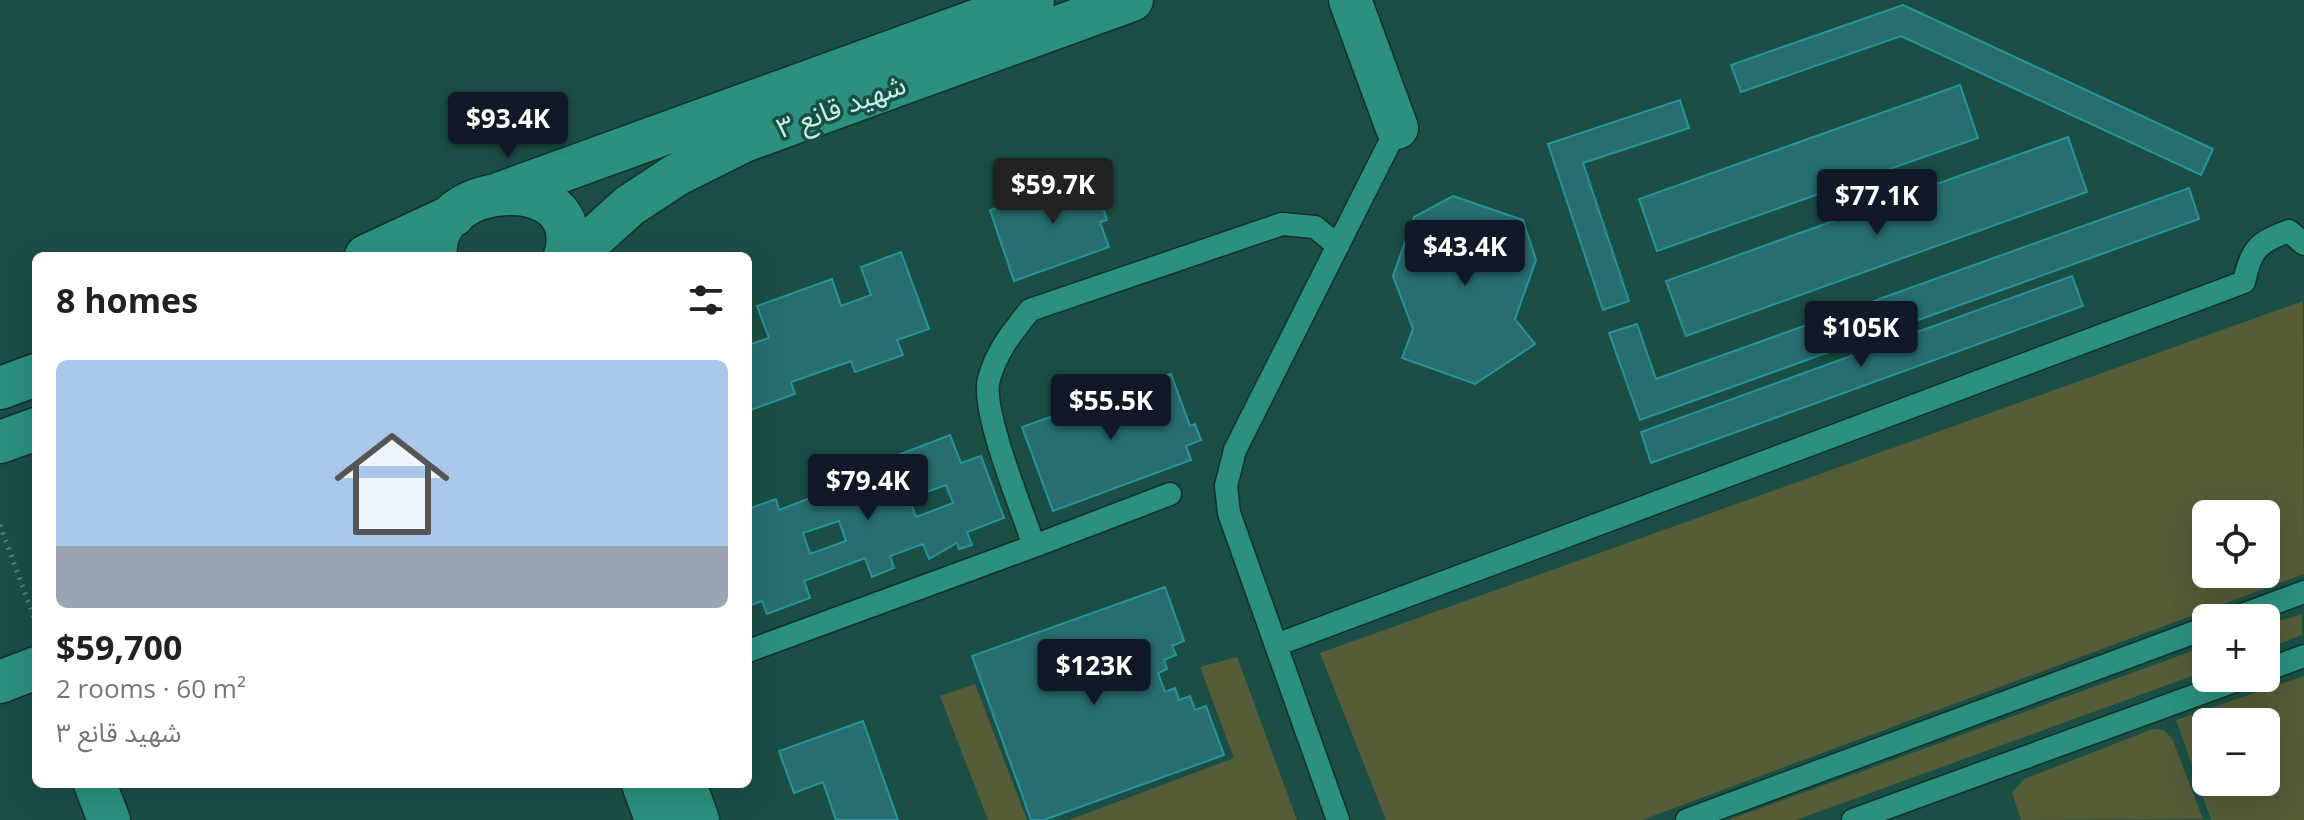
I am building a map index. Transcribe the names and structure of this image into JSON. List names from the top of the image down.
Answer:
{
  "streets": {
    "street": ["شهید قانع ۳"]
  },
  "page": {
    "price": [
      "$93.4K",
      "$59.7K",
      "$77.1K",
      "$43.4K",
      "$105K",
      "$55.5K",
      "$79.4K",
      "$123K"
    ],
    "heading": "8 homes",
    "list": [
      {
        "name": "$59,700",
        "note": "2 rooms · 60 m² · شهید قانع ۳"
      }
    ],
    "map_buttons": ["+", "−"]
  }
}
